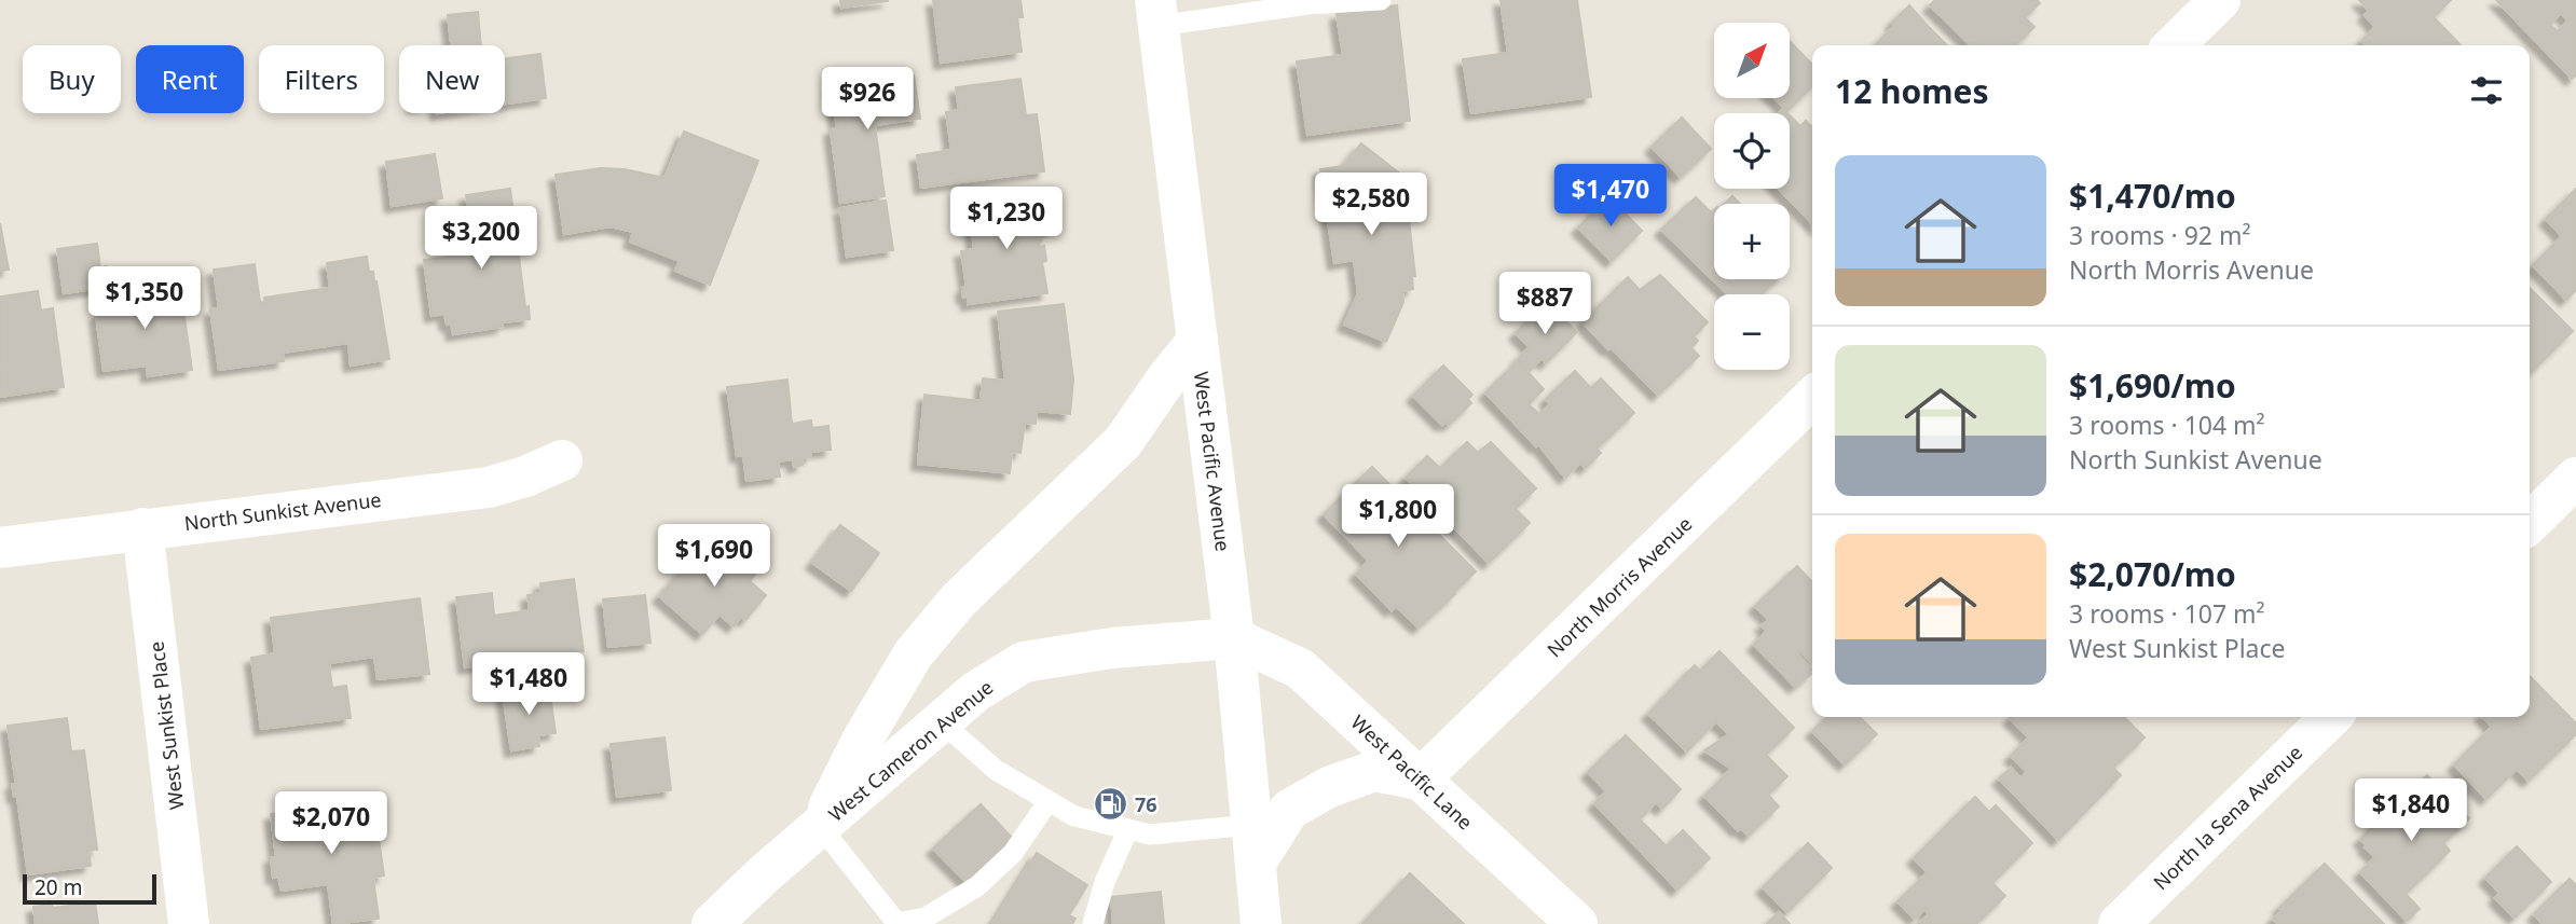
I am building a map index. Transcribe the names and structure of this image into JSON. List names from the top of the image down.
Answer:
{
  "streets": {
    "street": [
      "West Pacific Avenue",
      "North Sunkist Avenue",
      "North Morris Avenue",
      "West Sunkist Place",
      "West Cameron Avenue",
      "West Pacific Lane",
      "North la Sena Avenue"
    ]
  },
  "crossings": [
    ["West Pacific Avenue", "West Cameron Avenue"],
    ["West Pacific Avenue", "West Pacific Lane"],
    ["North Sunkist Avenue", "West Sunkist Place"],
    ["North Morris Avenue", "West Pacific Lane"],
    ["West Cameron Avenue", "West Pacific Lane"]
  ],
  "places": {
    "fuel station": ["76"]
  },
  "scale_bar": "20 m",
  "north": "top right",
  "page": {
    "map_buttons": ["+", "−"],
    "chip": [
      "Buy",
      "Rent",
      "Filters",
      "New"
    ],
    "heading": "12 homes",
    "price": [
      "$926",
      "$1,470",
      "$2,580",
      "$1,230",
      "$3,200",
      "$1,350",
      "$887",
      "$1,800",
      "$1,690",
      "$1,480",
      "$1,840",
      "$2,070"
    ],
    "list": [
      {
        "name": "$1,470/mo",
        "note": "3 rooms · 92 m² · North Morris Avenue"
      },
      {
        "name": "$1,690/mo",
        "note": "3 rooms · 104 m² · North Sunkist Avenue"
      },
      {
        "name": "$2,070/mo",
        "note": "3 rooms · 107 m² · West Sunkist Place"
      }
    ],
    "scale": "20 m"
  }
}
